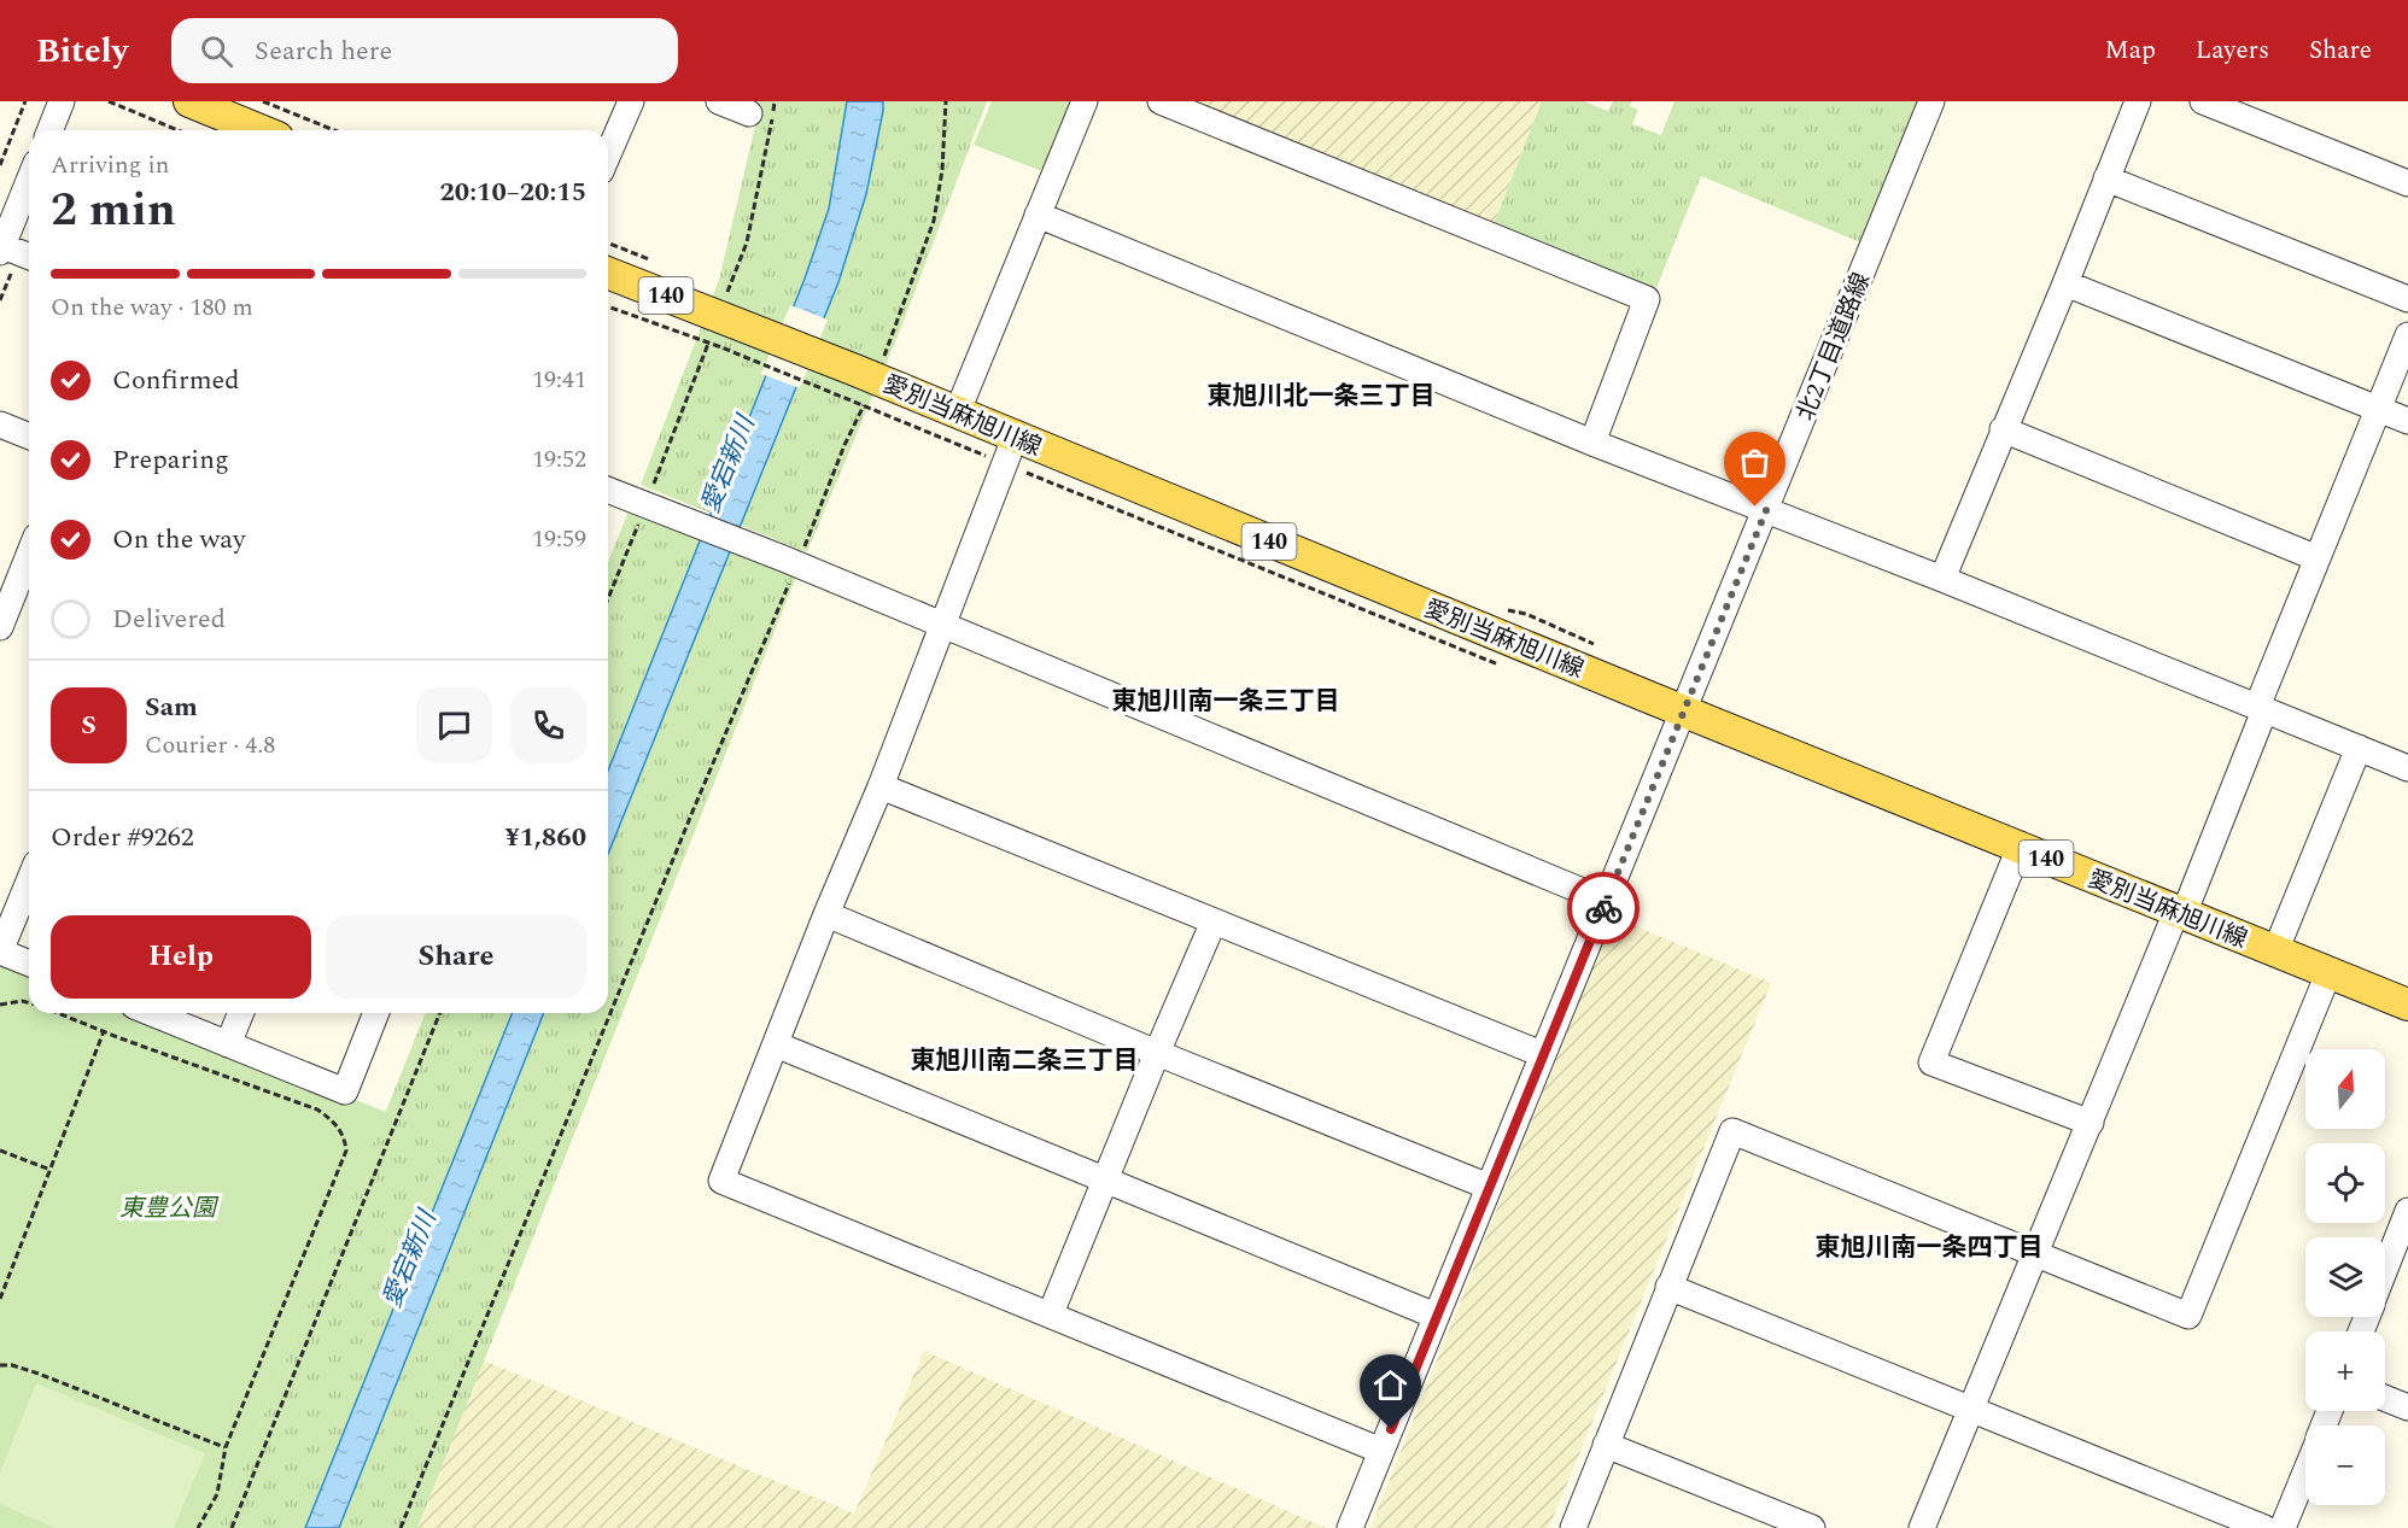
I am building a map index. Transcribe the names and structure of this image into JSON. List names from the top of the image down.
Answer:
{
  "streets": {
    "main road": ["140", "愛別当麻旭川線"],
    "street": ["北2丁目道路線"]
  },
  "crossings": [
    ["北2丁目道路線", "愛別当麻旭川線"]
  ],
  "districts": [
    "東旭川北一条三丁目",
    "東旭川南一条三丁目",
    "東旭川南二条三丁目",
    "東旭川南一条四丁目"
  ],
  "water": ["愛宕新川"],
  "parks": ["東豊公園"],
  "north": "top",
  "page": {
    "header": "Bitely",
    "search": "Search here",
    "nav": ["Map", "Layers", "Share"],
    "heading": ["2 min", "Arriving in", "20:10–20:15"],
    "panel": [
      "Sam",
      "Courier · 4.8",
      "Order #9262",
      "¥1,860"
    ],
    "bar": "On the way · 180 m",
    "list": [
      ["Confirmed", "19:41"],
      ["Preparing", "19:52"],
      ["On the way", "19:59"],
      "Delivered"
    ],
    "round": "S",
    "buttons": ["Help", "Share"],
    "map_buttons": ["+", "−"]
  }
}
